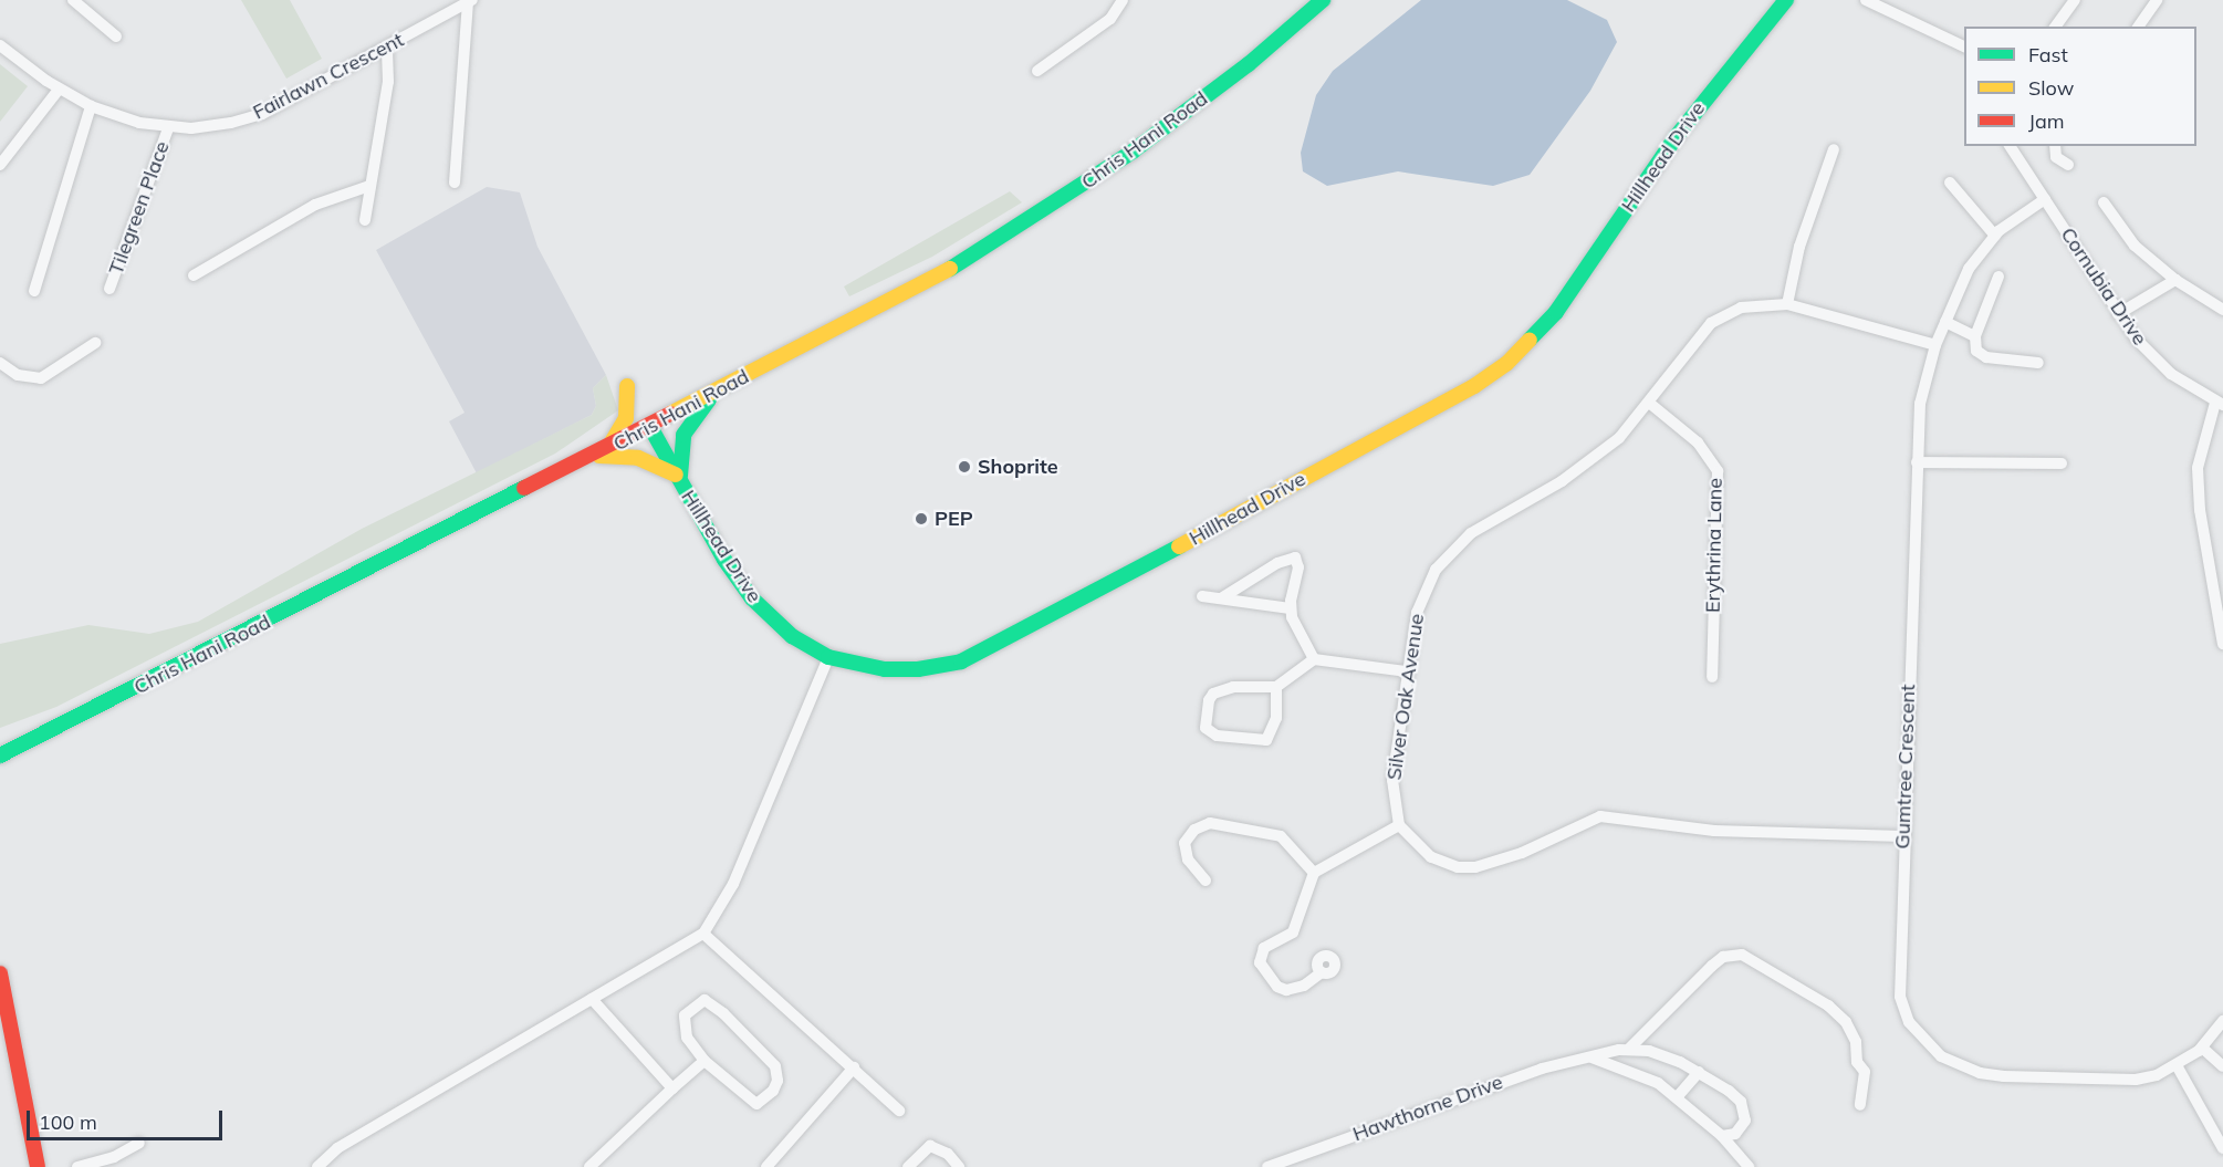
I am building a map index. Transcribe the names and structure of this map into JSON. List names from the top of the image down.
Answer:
{
  "streets": {
    "main road": ["Chris Hani Road", "Hillhead Drive"],
    "street": [
      "Fairlawn Crescent",
      "Tilegreen Place",
      "Cornubia Drive",
      "Erythrina Lane",
      "Silver Oak Avenue",
      "Gumtree Crescent",
      "Hawthorne Drive"
    ]
  },
  "crossings": [
    ["Fairlawn Crescent", "Tilegreen Place"],
    ["Chris Hani Road", "Hillhead Drive"],
    ["Cornubia Drive", "Gumtree Crescent"],
    ["Erythrina Lane", "Silver Oak Avenue"],
    ["Silver Oak Avenue", "Gumtree Crescent"]
  ],
  "places": ["Shoprite", "PEP"],
  "legend": ["Fast", "Slow", "Jam"],
  "scale_bar": "100 m"
}
